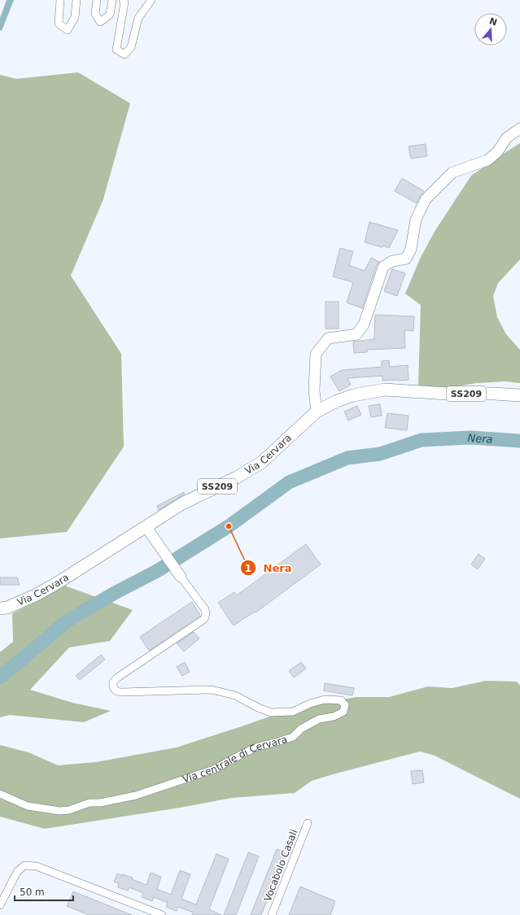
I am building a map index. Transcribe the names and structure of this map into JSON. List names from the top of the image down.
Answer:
{
  "streets": {
    "main road": ["SS209", "Via Cervara"],
    "street": ["Via centrale di Cervara", "Vocabolo Casali"]
  },
  "crossings": [
    ["Via Cervara", "Via centrale di Cervara"]
  ],
  "water": ["Nera"],
  "places": ["Nera"],
  "scale_bar": "50 m",
  "north": "top"
}
